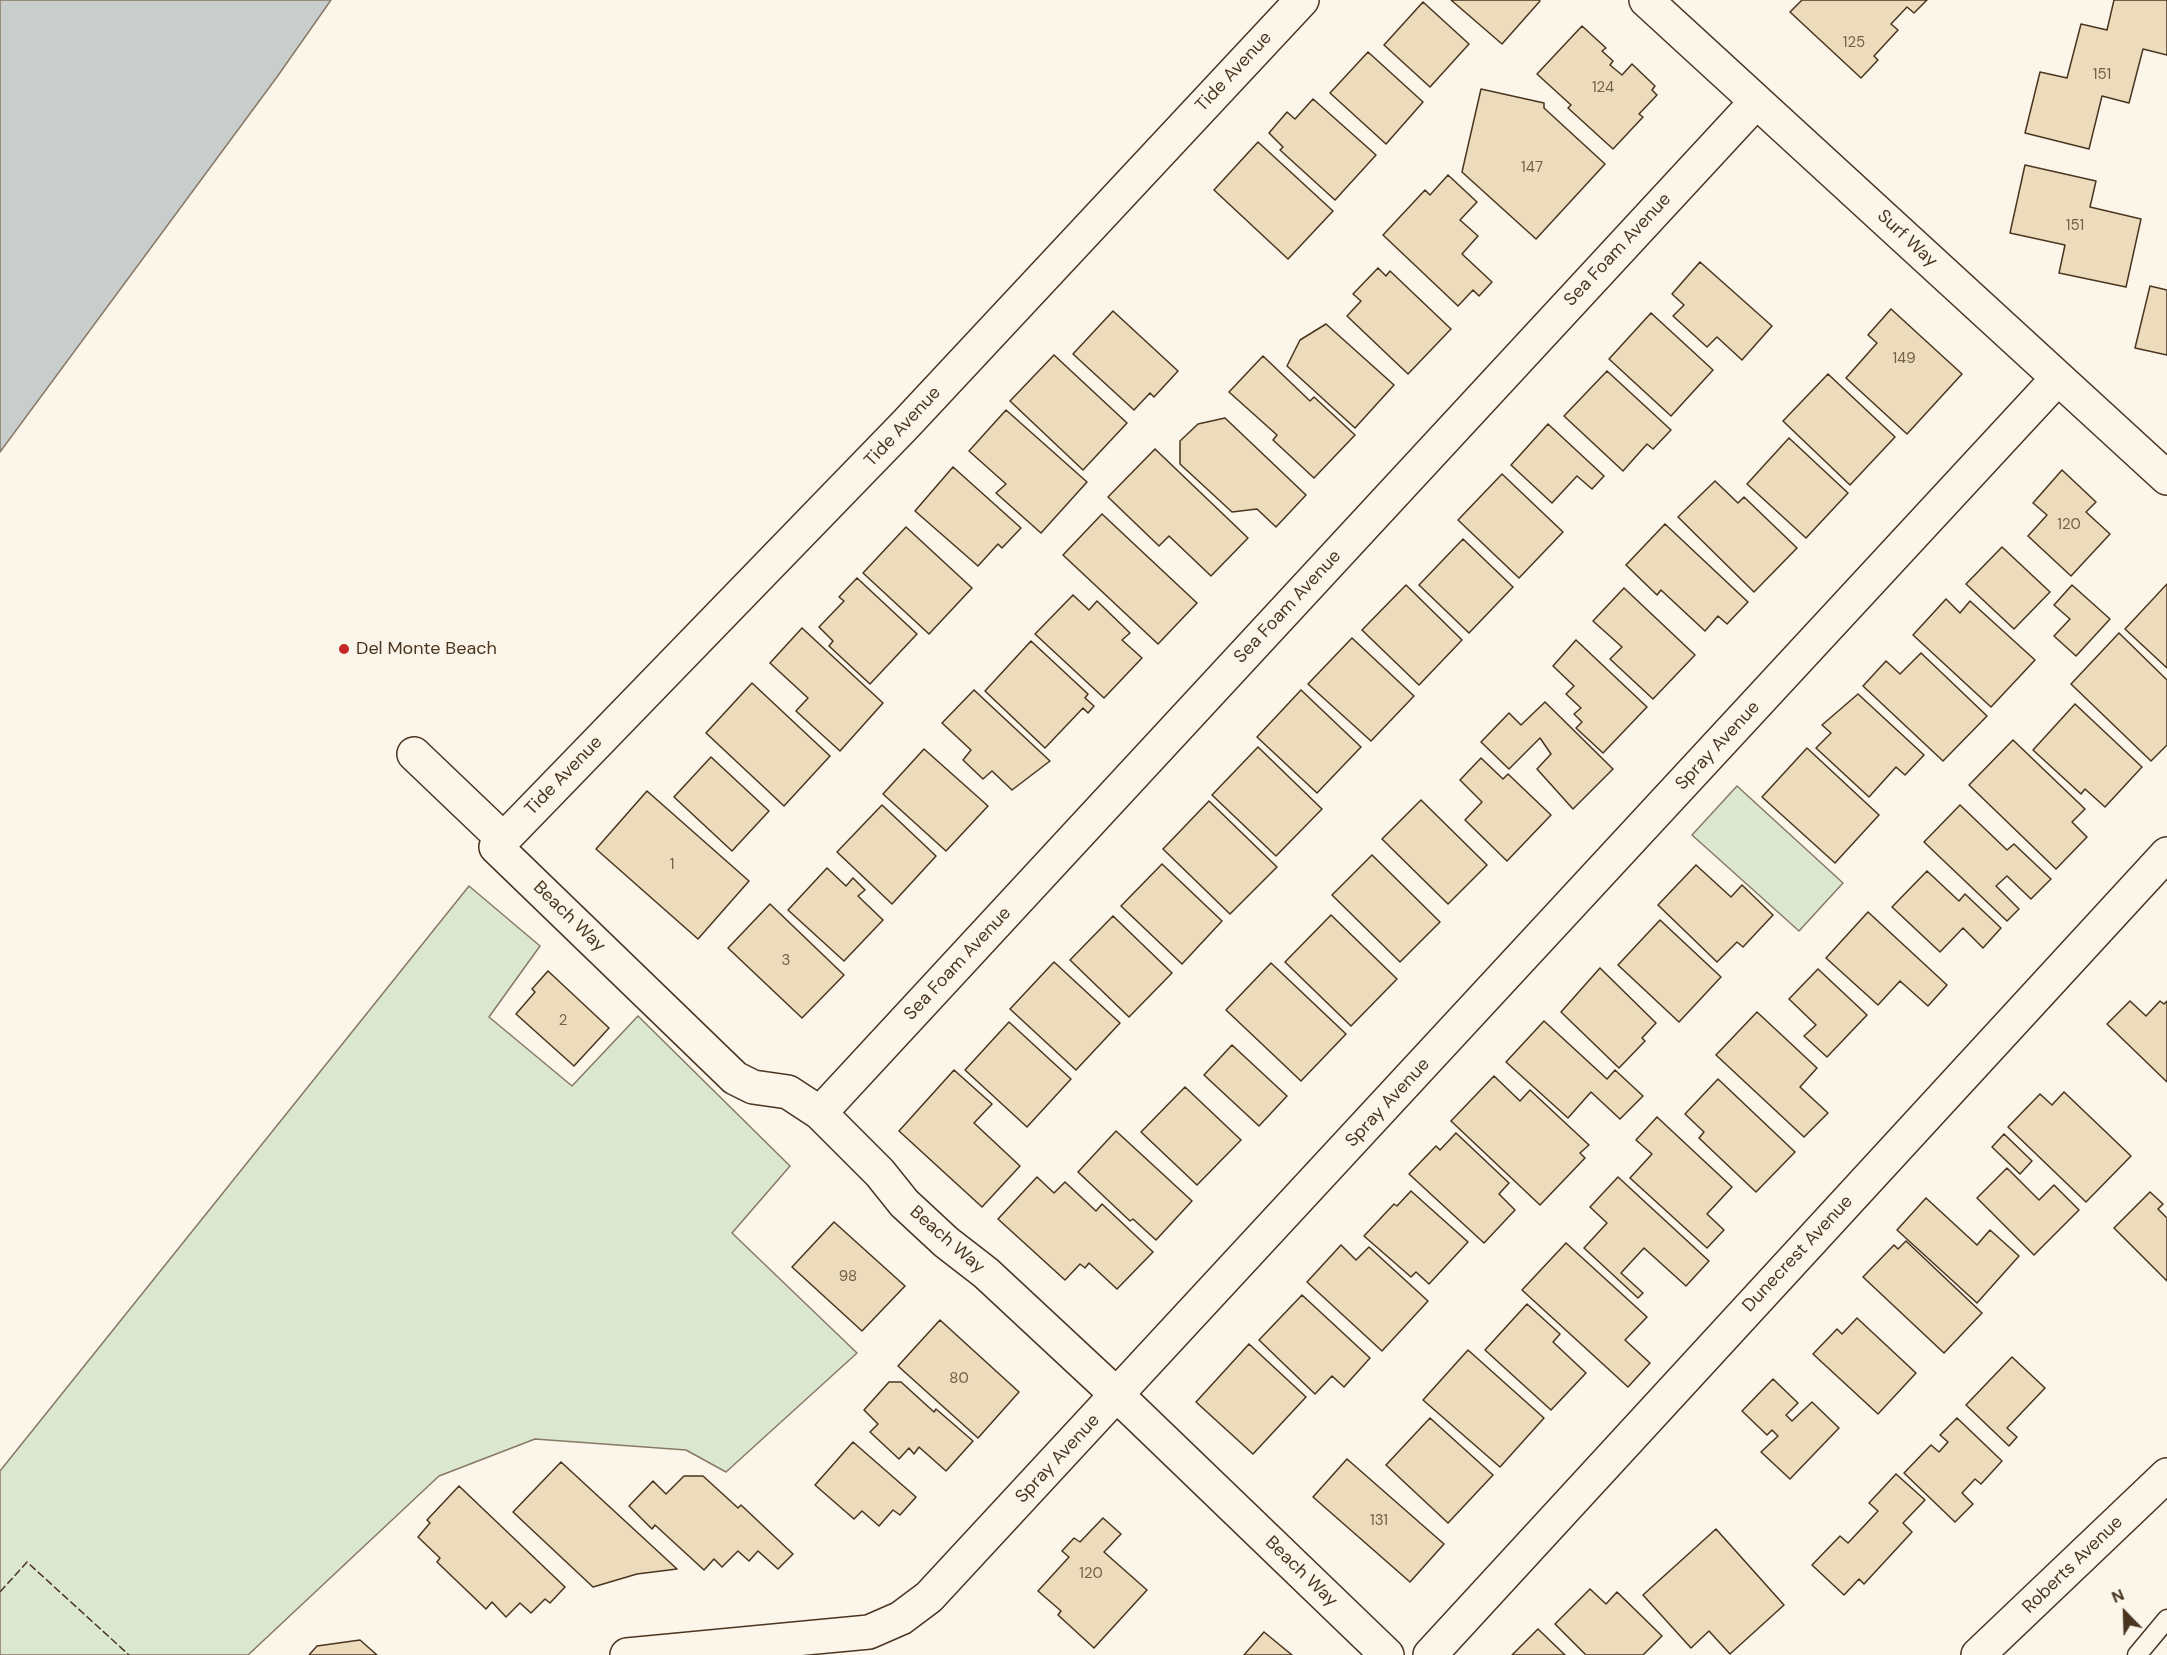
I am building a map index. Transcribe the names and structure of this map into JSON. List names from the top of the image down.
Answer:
{
  "streets": {
    "street": [
      "Tide Avenue",
      "Surf Way",
      "Sea Foam Avenue",
      "Spray Avenue",
      "Beach Way",
      "Dunecrest Avenue",
      "Roberts Avenue"
    ]
  },
  "crossings": [
    ["Tide Avenue", "Beach Way"],
    ["Surf Way", "Sea Foam Avenue"],
    ["Surf Way", "Spray Avenue"],
    ["Sea Foam Avenue", "Beach Way"],
    ["Spray Avenue", "Beach Way"]
  ],
  "places": ["Del Monte Beach"],
  "house_numbers": [
    "125",
    "151",
    "124",
    "147",
    "151",
    "149",
    "120",
    "1",
    "3",
    "2",
    "98",
    "80",
    "131",
    "120"
  ],
  "north": "top left"
}
